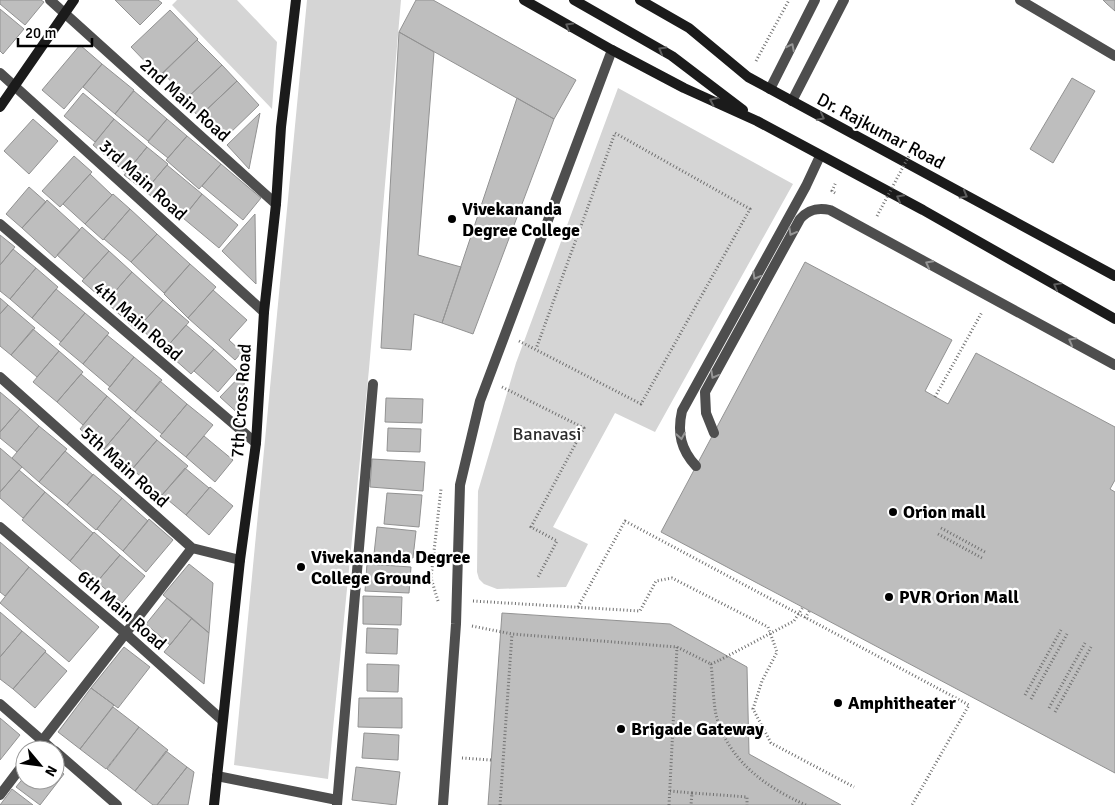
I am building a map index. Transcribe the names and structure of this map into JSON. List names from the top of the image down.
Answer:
{
  "streets": {
    "main road": ["Dr. Rajkumar Road", "7th Cross Road"],
    "street": [
      "2nd Main Road",
      "3rd Main Road",
      "4th Main Road",
      "5th Main Road",
      "6th Main Road"
    ]
  },
  "crossings": [
    ["2nd Main Road", "7th Cross Road"],
    ["3rd Main Road", "7th Cross Road"],
    ["4th Main Road", "7th Cross Road"],
    ["7th Cross Road", "5th Main Road"],
    ["7th Cross Road", "6th Main Road"]
  ],
  "parks": ["Banavasi"],
  "places": [
    "Vivekananda Degree College",
    "Orion mall",
    "Vivekananda Degree College Ground",
    "PVR Orion Mall",
    "Amphitheater",
    "Brigade Gateway"
  ],
  "scale_bar": "20 m",
  "north": "bottom right"
}
